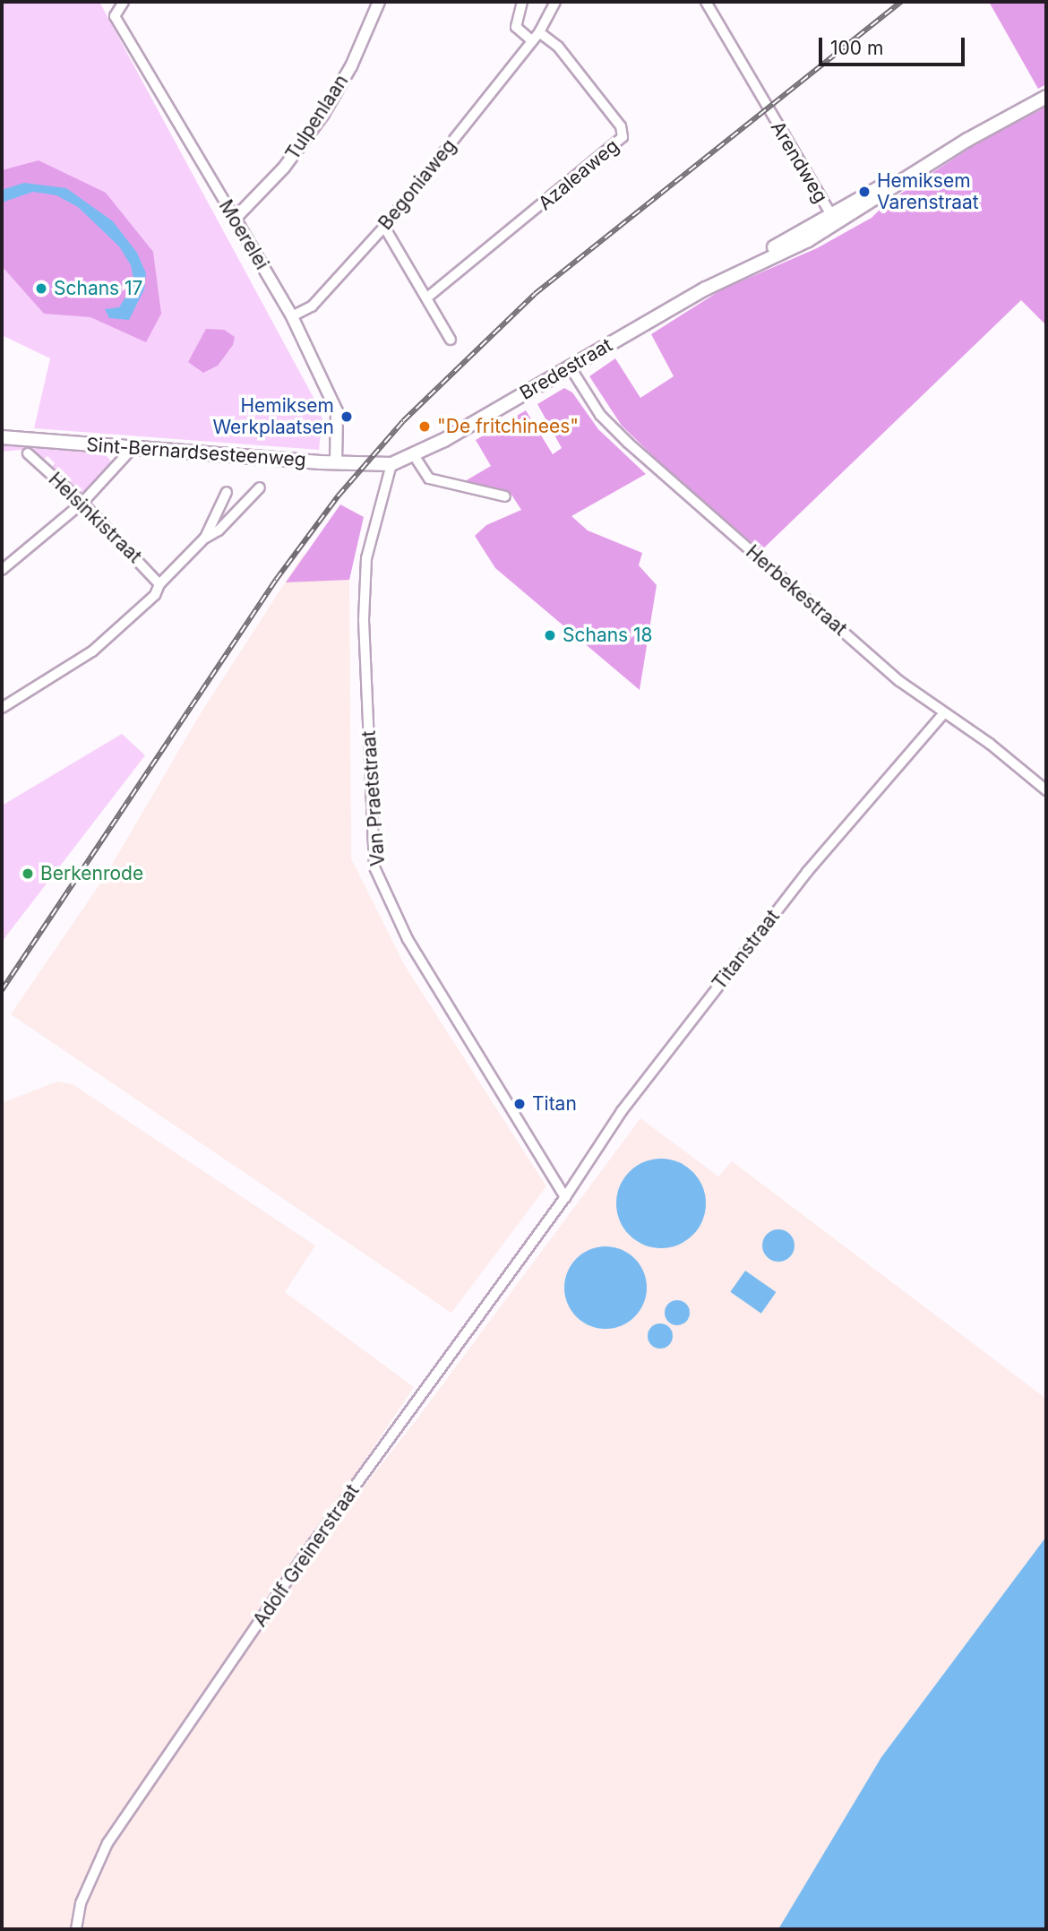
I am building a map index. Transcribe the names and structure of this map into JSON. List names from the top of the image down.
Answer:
{
  "streets": {
    "main road": ["Bredestraat", "Sint-Bernardsesteenweg"],
    "street": [
      "Tulpenlaan",
      "Arendweg",
      "Azaleaweg",
      "Begoniaweg",
      "Moerelei",
      "Helsinkistraat",
      "Herbekestraat",
      "Van Praetstraat",
      "Titanstraat",
      "Adolf Greinerstraat"
    ]
  },
  "crossings": [
    ["Tulpenlaan", "Moerelei"],
    ["Arendweg", "Bredestraat"],
    ["Azaleaweg", "Begoniaweg"],
    ["Begoniaweg", "Moerelei"],
    ["Moerelei", "Sint-Bernardsesteenweg"],
    ["Bredestraat", "Sint-Bernardsesteenweg"],
    ["Bredestraat", "Herbekestraat"],
    ["Bredestraat", "Van Praetstraat"],
    ["Sint-Bernardsesteenweg", "Van Praetstraat"],
    ["Herbekestraat", "Titanstraat"],
    ["Van Praetstraat", "Titanstraat"],
    ["Van Praetstraat", "Adolf Greinerstraat"],
    ["Titanstraat", "Adolf Greinerstraat"]
  ],
  "places": [
    "Hemiksem Varenstraat",
    "Schans 17",
    "Hemiksem Werkplaatsen",
    "\"De fritchinees\"",
    "Schans 18",
    "Berkenrode",
    "Titan"
  ],
  "scale_bar": "100 m"
}
